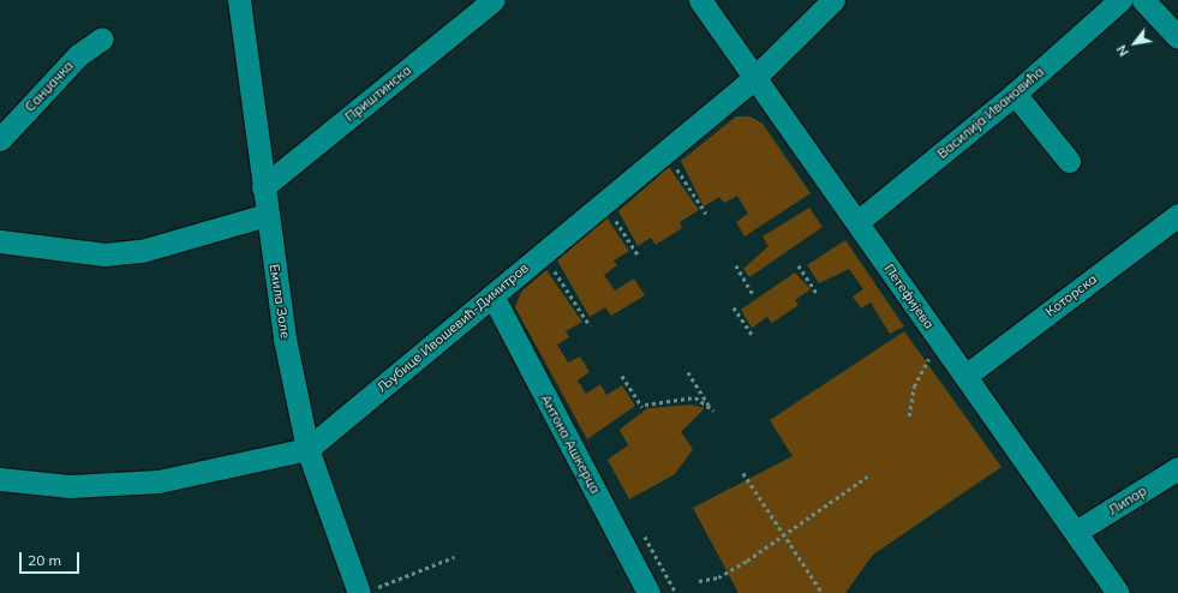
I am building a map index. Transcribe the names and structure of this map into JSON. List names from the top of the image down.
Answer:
{
  "streets": {
    "street": [
      "Санџачка",
      "Приштинска",
      "Василија Ивановића",
      "Которска",
      "Петефијева",
      "Емила Золе",
      "Љубице Ивошевић-Димитров",
      "Антона Ашкерца",
      "Липар"
    ]
  },
  "crossings": [
    ["Приштинска", "Емила Золе"],
    ["Василија Ивановића", "Петефијева"],
    ["Которска", "Петефијева"],
    ["Петефијева", "Љубице Ивошевић-Димитров"],
    ["Петефијева", "Липар"],
    ["Емила Золе", "Љубице Ивошевић-Димитров"],
    ["Љубице Ивошевић-Димитров", "Антона Ашкерца"]
  ],
  "scale_bar": "20 m",
  "north": "bottom left"
}
